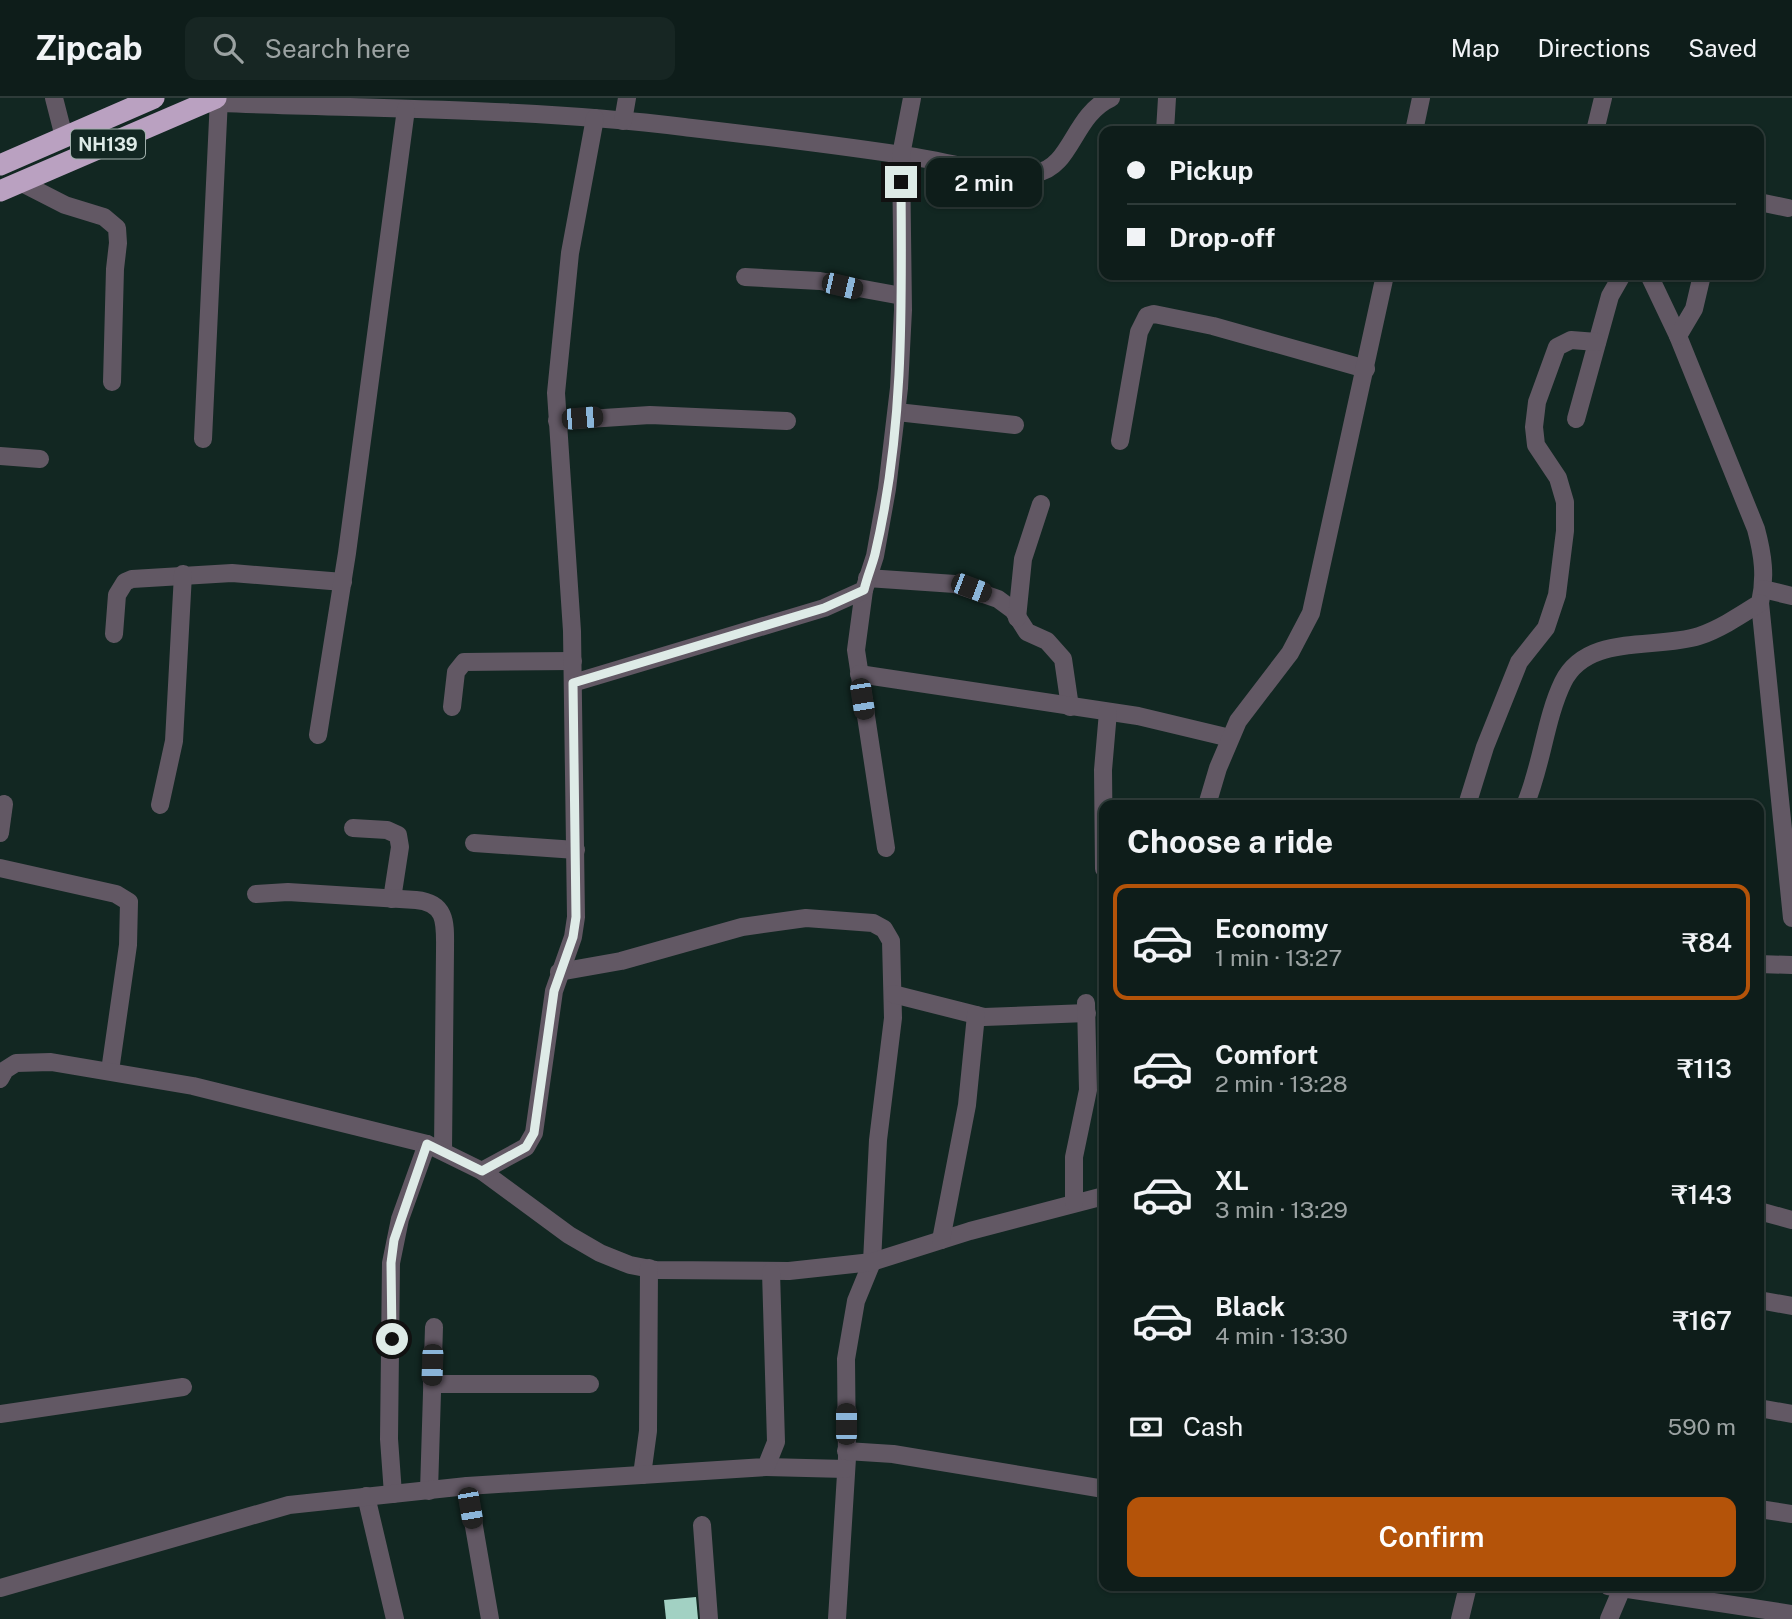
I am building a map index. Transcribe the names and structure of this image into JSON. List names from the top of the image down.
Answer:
{
  "streets": {
    "highway": ["NH139"]
  },
  "page": {
    "header": "Zipcab",
    "search": "Search here",
    "nav": ["Map", "Directions", "Saved"],
    "banner": ["Pickup", "Drop-off"],
    "bubble": "2 min",
    "heading": "Choose a ride",
    "list": [
      {
        "name": "Economy",
        "note": "1 min · 13:27",
        "value": "₹84"
      },
      {
        "name": "Comfort",
        "note": "2 min · 13:28",
        "value": "₹113"
      },
      {
        "name": "XL",
        "note": "3 min · 13:29",
        "value": "₹143"
      },
      {
        "name": "Black",
        "note": "4 min · 13:30",
        "value": "₹167"
      }
    ],
    "pay": ["Cash", "590 m"],
    "buttons": "Confirm"
  }
}
